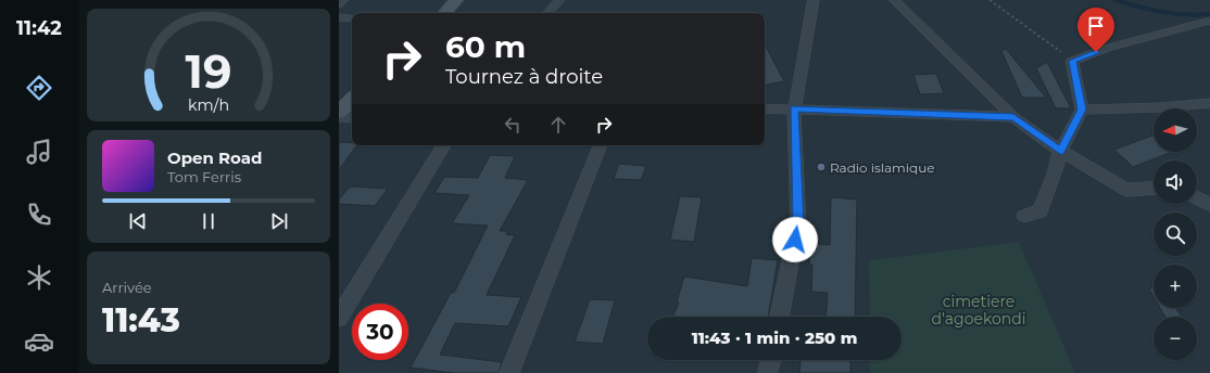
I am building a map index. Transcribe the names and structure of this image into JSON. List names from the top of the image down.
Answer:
{
  "parks": ["cimetiere d'agoekondi"],
  "places": ["Radio islamique"],
  "north": "left",
  "page": {
    "tabs": "11:42",
    "turn": ["60 m", "Tournez à droite"],
    "map_buttons": ["+", "−"],
    "song": ["Open Road", "Tom Ferris"],
    "tile": ["Arrivée", "11:43"],
    "limit": "30",
    "trip": "11:43 · 1 min · 250 m",
    "gauge": ["19", "km/h"]
  }
}
